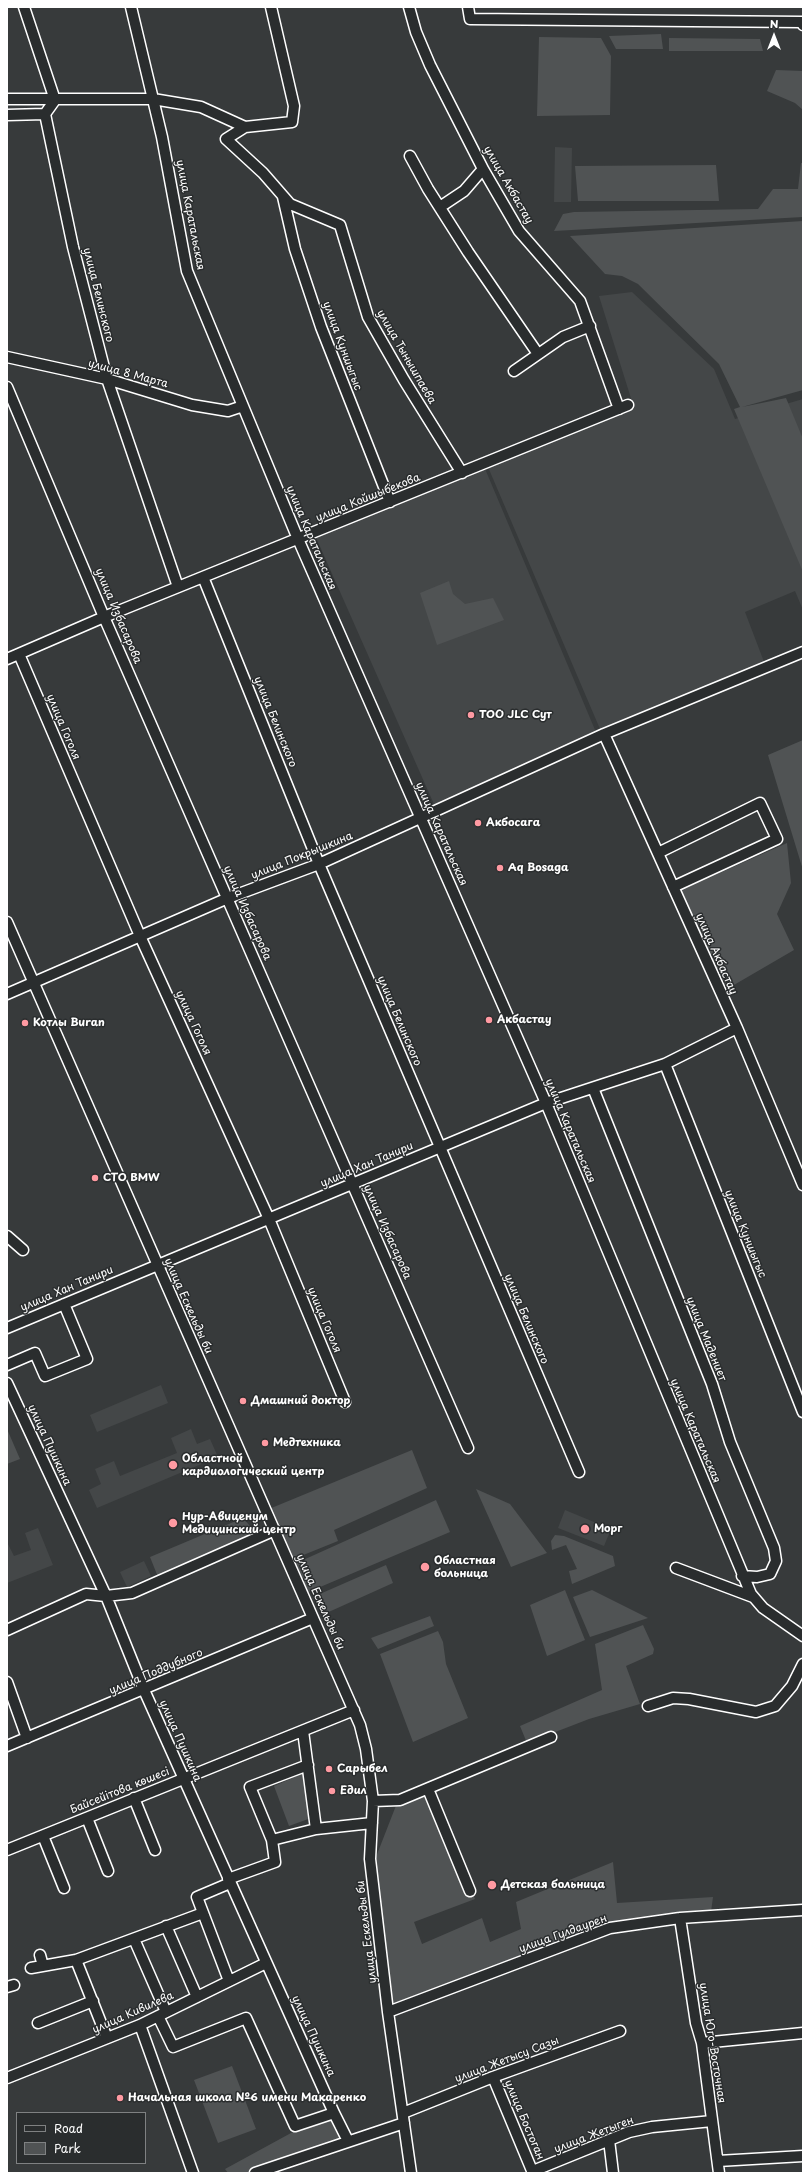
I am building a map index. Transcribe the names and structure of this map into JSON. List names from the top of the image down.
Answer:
{
  "streets": {
    "street": [
      "улица Акбастау",
      "улица Каратальская",
      "улица Белинского",
      "улица Куншыгыс",
      "улица Тынышпаева",
      "улица 8 Марта",
      "улица Койшыбекова",
      "улица Избасарова",
      "улица Гоголя",
      "улица Покрышкина",
      "улица Хан Танири",
      "улица Ескельды би",
      "улица Мадениет",
      "улица Пушкина",
      "улица Поддубного",
      "Байсейітова көшесі",
      "улица Гулдаурен",
      "улица Кивилева",
      "улица Юго-Восточная",
      "улица Жетысу Сазы",
      "улица Бостоган",
      "улица Жетыген"
    ]
  },
  "crossings": [
    ["улица Акбастау", "улица Койшыбекова"],
    ["улица Акбастау", "улица Покрышкина"],
    ["улица Акбастау", "улица Хан Танири"],
    ["улица Каратальская", "улица 8 Марта"],
    ["улица Каратальская", "улица Койшыбекова"],
    ["улица Каратальская", "улица Покрышкина"],
    ["улица Каратальская", "улица Хан Танири"],
    ["улица Каратальская", "улица Мадениет"],
    ["улица Белинского", "улица 8 Марта"],
    ["улица Белинского", "улица Койшыбекова"],
    ["улица Белинского", "улица Покрышкина"],
    ["улица Белинского", "улица Хан Танири"],
    ["улица Куншыгыс", "улица Тынышпаева"],
    ["улица Куншыгыс", "улица Койшыбекова"],
    ["улица Куншыгыс", "улица Хан Танири"],
    ["улица Тынышпаева", "улица Койшыбекова"],
    ["улица Койшыбекова", "улица Избасарова"],
    ["улица Койшыбекова", "улица Гоголя"],
    ["улица Избасарова", "улица Покрышкина"],
    ["улица Избасарова", "улица Хан Танири"],
    ["улица Гоголя", "улица Покрышкина"],
    ["улица Гоголя", "улица Хан Танири"],
    ["улица Покрышкина", "улица Ескельды би"],
    ["улица Хан Танири", "улица Ескельды би"],
    ["улица Хан Танири", "улица Мадениет"],
    ["улица Ескельды би", "улица Поддубного"],
    ["улица Ескельды би", "Байсейітова көшесі"],
    ["улица Ескельды би", "улица Гулдаурен"],
    ["улица Ескельды би", "улица Жетысу Сазы"],
    ["улица Пушкина", "улица Поддубного"],
    ["улица Пушкина", "Байсейітова көшесі"],
    ["улица Пушкина", "улица Кивилева"],
    ["улица Пушкина", "улица Жетысу Сазы"],
    ["улица Гулдаурен", "улица Юго-Восточная"],
    ["улица Юго-Восточная", "улица Жетыген"],
    ["улица Жетысу Сазы", "улица Бостоган"],
    ["улица Бостоган", "улица Жетыген"]
  ],
  "places": [
    "ТОО JLC Сут",
    "Акбосага",
    "Aq Bosaga",
    "Акбастау",
    "Котлы Buran",
    "СТО BMW",
    "Дмашний доктор",
    "Медтехника",
    "Областной кардиологический центр",
    "Нур-Авиценум Медицинский центр",
    "Морг",
    "Областная больница",
    "Сарыбел",
    "Едил",
    "Детская больница",
    "Начальная школа №6 имени Макаренко"
  ],
  "legend": ["Road", "Park"],
  "north": "top"
}
